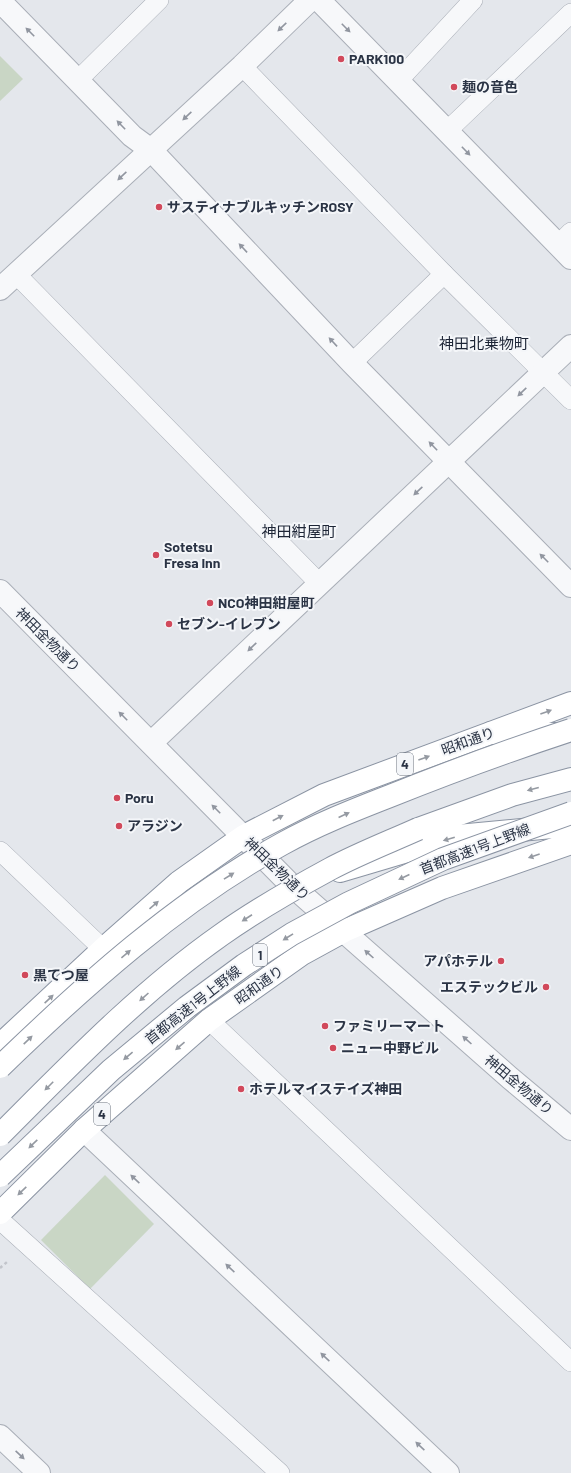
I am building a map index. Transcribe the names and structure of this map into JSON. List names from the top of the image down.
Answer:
{
  "streets": {
    "highway": [
      "昭和通り",
      "4",
      "首都高速1号上野線",
      "1"
    ],
    "street": ["神田金物通り"]
  },
  "crossings": [
    ["神田金物通り", "昭和通り"]
  ],
  "one_way": ["神田金物通り"],
  "districts": ["神田北乗物町", "神田紺屋町"],
  "places": [
    "PARK100",
    "麺の音色",
    "サスティナブルキッチンROSY",
    "Sotetsu Fresa Inn",
    "NCO神田紺屋町",
    "セブン-イレブン",
    "Poru",
    "アラジン",
    "アパホテル",
    "黒てつ屋",
    "エステックビル",
    "ファミリーマート",
    "ニュー中野ビル",
    "ホテルマイステイズ神田"
  ]
}
